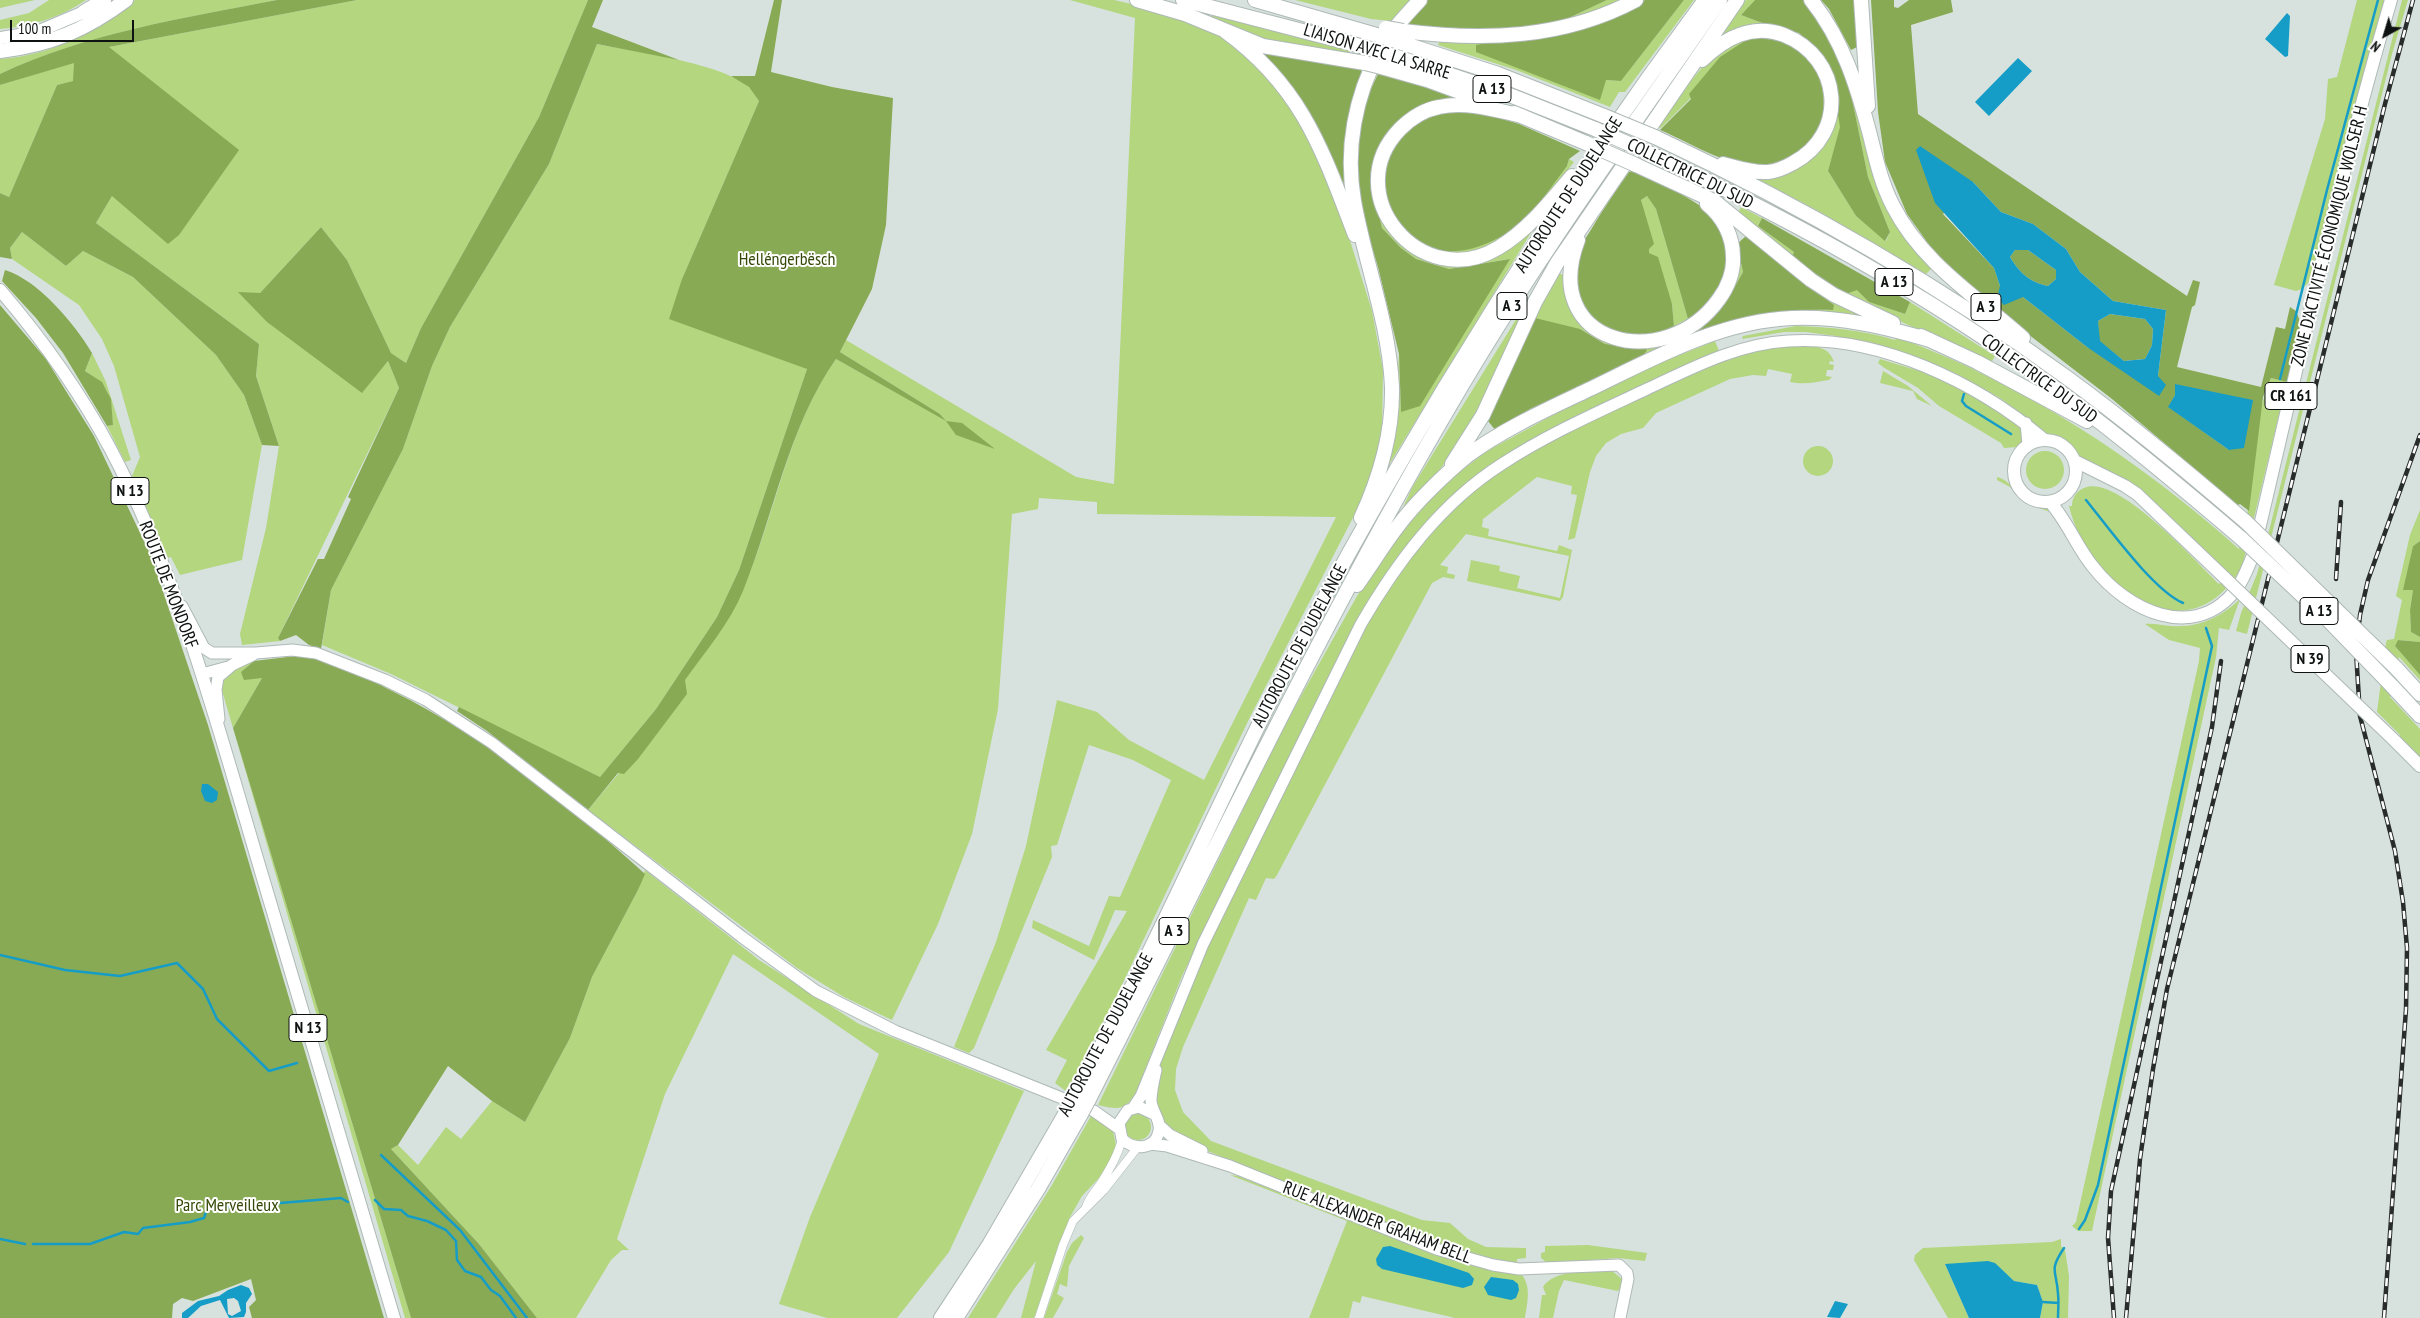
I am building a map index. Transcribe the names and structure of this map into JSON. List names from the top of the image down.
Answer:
{
  "streets": {
    "highway": [
      "LIAISON AVEC LA SARRE",
      "A 13",
      "COLLECTRICE DU SUD",
      "AUTOROUTE DE DUDELANGE",
      "A 3"
    ],
    "main road": [
      "ZONE D'ACTIVITÉ ÉCONOMIQUE WOLSER H",
      "CR 161",
      "N 13",
      "ROUTE DE MONDORF",
      "N 39",
      "RUE ALEXANDER GRAHAM BELL"
    ]
  },
  "crossings": [
    ["LIAISON AVEC LA SARRE", "COLLECTRICE DU SUD"],
    ["A 13", "A 3"],
    ["COLLECTRICE DU SUD", "A 3"],
    ["AUTOROUTE DE DUDELANGE", "A 3"],
    ["ZONE D'ACTIVITÉ ÉCONOMIQUE WOLSER H", "CR 161"],
    ["ZONE D'ACTIVITÉ ÉCONOMIQUE WOLSER H", "N 39"],
    ["CR 161", "N 39"],
    ["N 13", "ROUTE DE MONDORF"]
  ],
  "parks": ["Helléngerbësch", "Parc Merveilleux"],
  "scale_bar": "100 m",
  "north": "bottom left"
}
